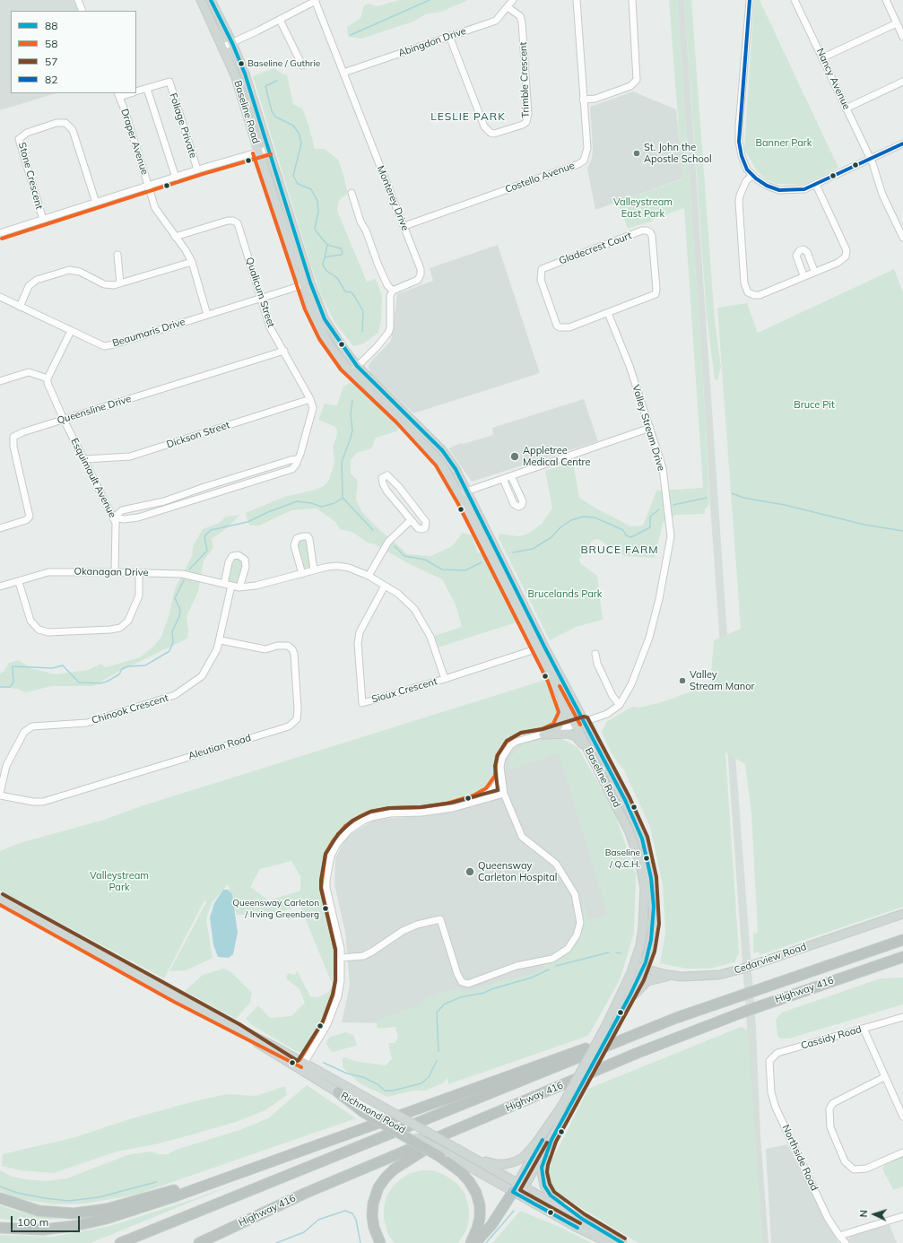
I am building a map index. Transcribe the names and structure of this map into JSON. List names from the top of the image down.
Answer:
{
  "streets": {
    "highway": ["Highway 416"],
    "main road": ["Baseline Road", "Cedarview Road", "Richmond Road"],
    "street": [
      "Abingdon Drive",
      "Nancy Avenue",
      "Trimble Crescent",
      "Foliage Private",
      "Draper Avenue",
      "Stone Crescent",
      "Costello Avenue",
      "Monterey Drive",
      "Gladecrest Court",
      "Qualicum Street",
      "Beaumaris Drive",
      "Queensline Drive",
      "Valley Stream Drive",
      "Dickson Street",
      "Esquimault Avenue",
      "Okanagan Drive",
      "Sioux Crescent",
      "Chinook Crescent",
      "Aleutian Road",
      "Cassidy Road",
      "Northside Road"
    ]
  },
  "crossings": [
    ["Abingdon Drive", "Trimble Crescent"],
    ["Abingdon Drive", "Monterey Drive"],
    ["Baseline Road", "Beaumaris Drive"],
    ["Baseline Road", "Valley Stream Drive"],
    ["Baseline Road", "Sioux Crescent"],
    ["Baseline Road", "Cedarview Road"],
    ["Baseline Road", "Richmond Road"],
    ["Draper Avenue", "Qualicum Street"],
    ["Draper Avenue", "Beaumaris Drive"],
    ["Costello Avenue", "Monterey Drive"],
    ["Gladecrest Court", "Valley Stream Drive"],
    ["Qualicum Street", "Beaumaris Drive"],
    ["Qualicum Street", "Queensline Drive"],
    ["Qualicum Street", "Dickson Street"],
    ["Qualicum Street", "Esquimault Avenue"],
    ["Queensline Drive", "Esquimault Avenue"],
    ["Dickson Street", "Esquimault Avenue"],
    ["Esquimault Avenue", "Okanagan Drive"],
    ["Okanagan Drive", "Sioux Crescent"],
    ["Okanagan Drive", "Chinook Crescent"],
    ["Chinook Crescent", "Aleutian Road"],
    ["Cassidy Road", "Northside Road"]
  ],
  "districts": ["LESLIE PARK", "BRUCE FARM"],
  "parks": [
    "Banner Park",
    "Valleystream East Park",
    "Bruce Pit",
    "Brucelands Park",
    "Valleystream Park"
  ],
  "places": [
    "Baseline / Guthrie",
    "St. John the Apostle School",
    "Appletree Medical Centre",
    "Valley Stream Manor",
    "Baseline / Q.C.H.",
    "Queensway Carleton Hospital",
    "Queensway Carleton / Irving Greenberg"
  ],
  "lines": [
    "transit line 88",
    "transit line 82",
    "transit line 58",
    "transit line 57"
  ],
  "legend": [
    "88",
    "58",
    "57",
    "82"
  ],
  "scale_bar": "100 m",
  "north": "left"
}
